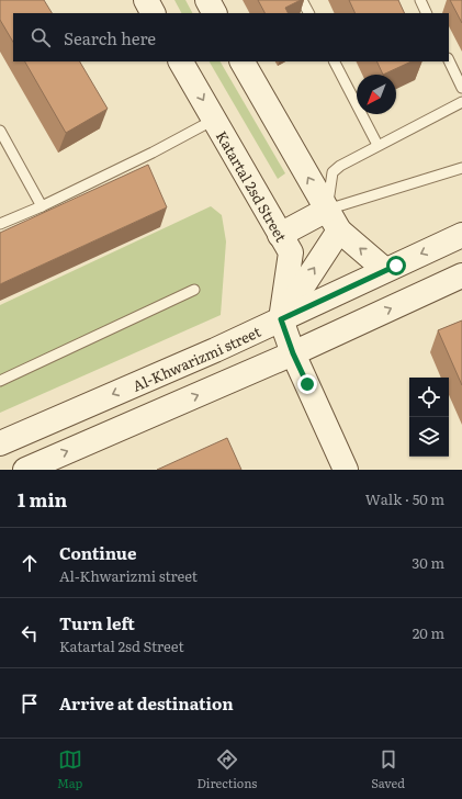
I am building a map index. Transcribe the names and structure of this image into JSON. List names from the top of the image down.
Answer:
{
  "streets": {
    "main road": ["Katartal 2sd Street", "Al-Khwarizmi street"]
  },
  "crossings": [
    ["Katartal 2sd Street", "Al-Khwarizmi street"]
  ],
  "north": "bottom left",
  "page": {
    "search": "Search here",
    "heading": ["1 min", "Walk · 50 m"],
    "list": [
      ["Continue", "Al-Khwarizmi street", "30 m"],
      ["Turn left", "Katartal 2sd Street", "20 m"],
      "Arrive at destination"
    ],
    "nav": ["Map", "Directions", "Saved"]
  }
}
